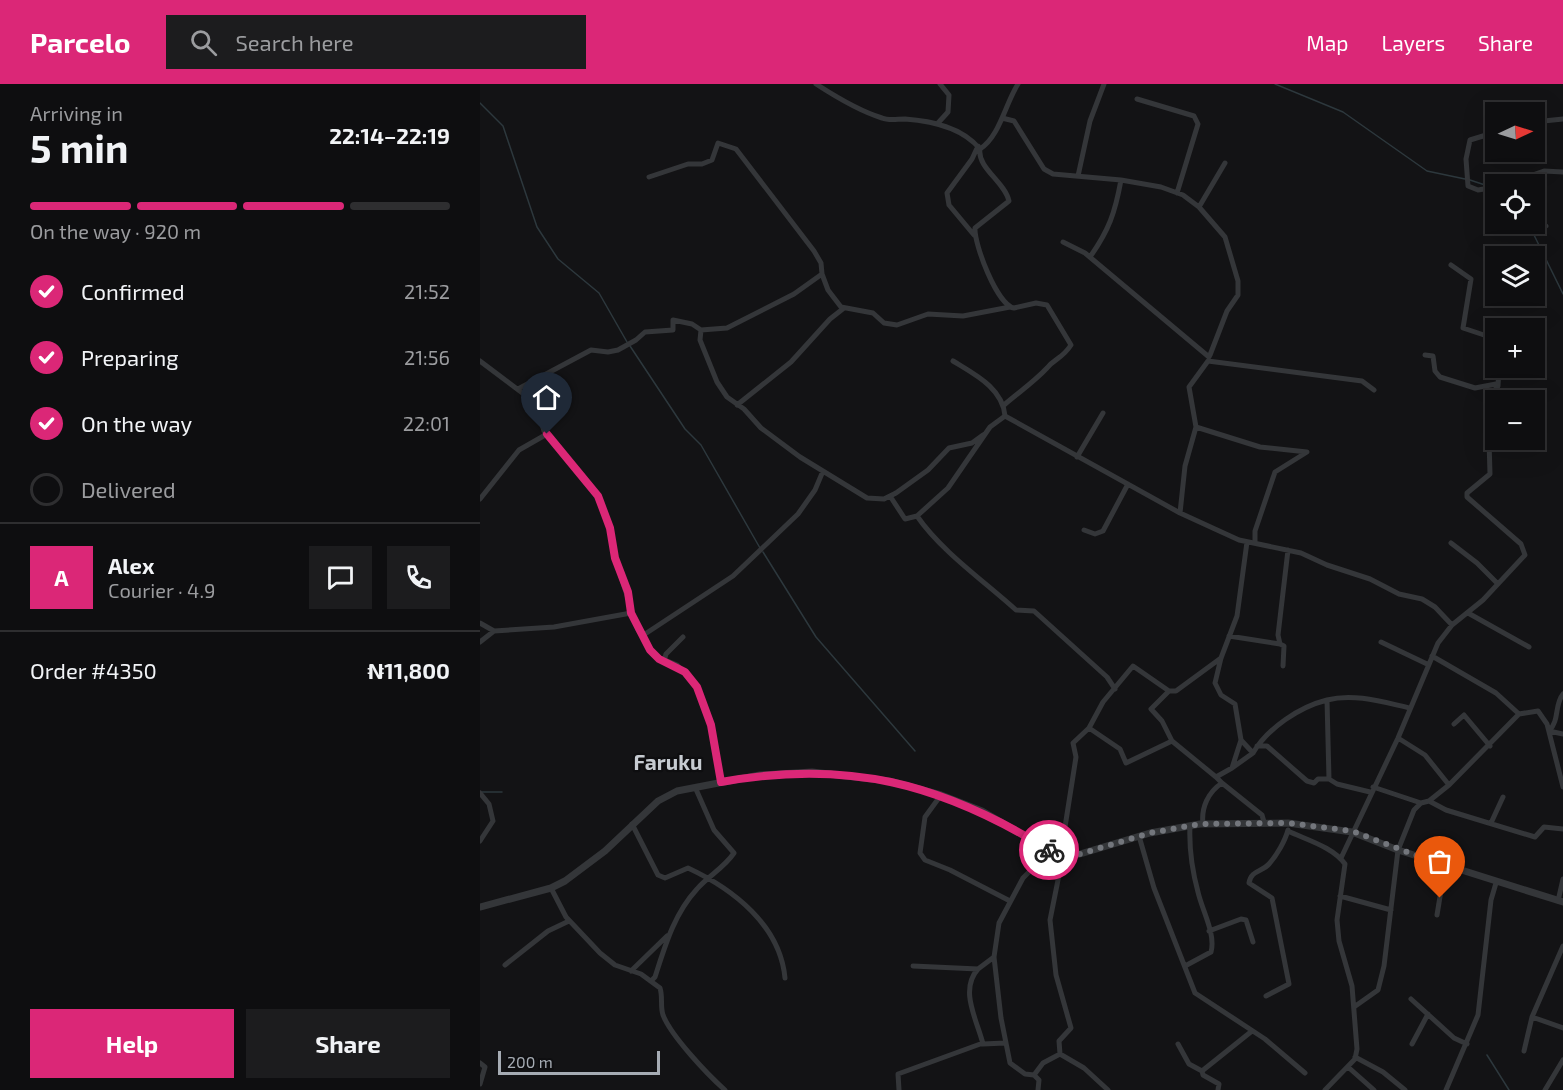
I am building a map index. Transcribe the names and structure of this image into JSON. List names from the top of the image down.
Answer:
{
  "districts": ["Faruku"],
  "scale_bar": "200 m",
  "north": "right",
  "page": {
    "header": "Parcelo",
    "search": "Search here",
    "nav": ["Map", "Layers", "Share"],
    "heading": ["5 min", "Arriving in", "22:14–22:19"],
    "panel": [
      "Alex",
      "Courier · 4.9",
      "Order #4350",
      "₦11,800"
    ],
    "map_buttons": ["+", "−"],
    "bar": "On the way · 920 m",
    "list": [
      ["Confirmed", "21:52"],
      ["Preparing", "21:56"],
      ["On the way", "22:01"],
      "Delivered"
    ],
    "round": "A",
    "buttons": ["Help", "Share"],
    "scale": "200 m"
  }
}
